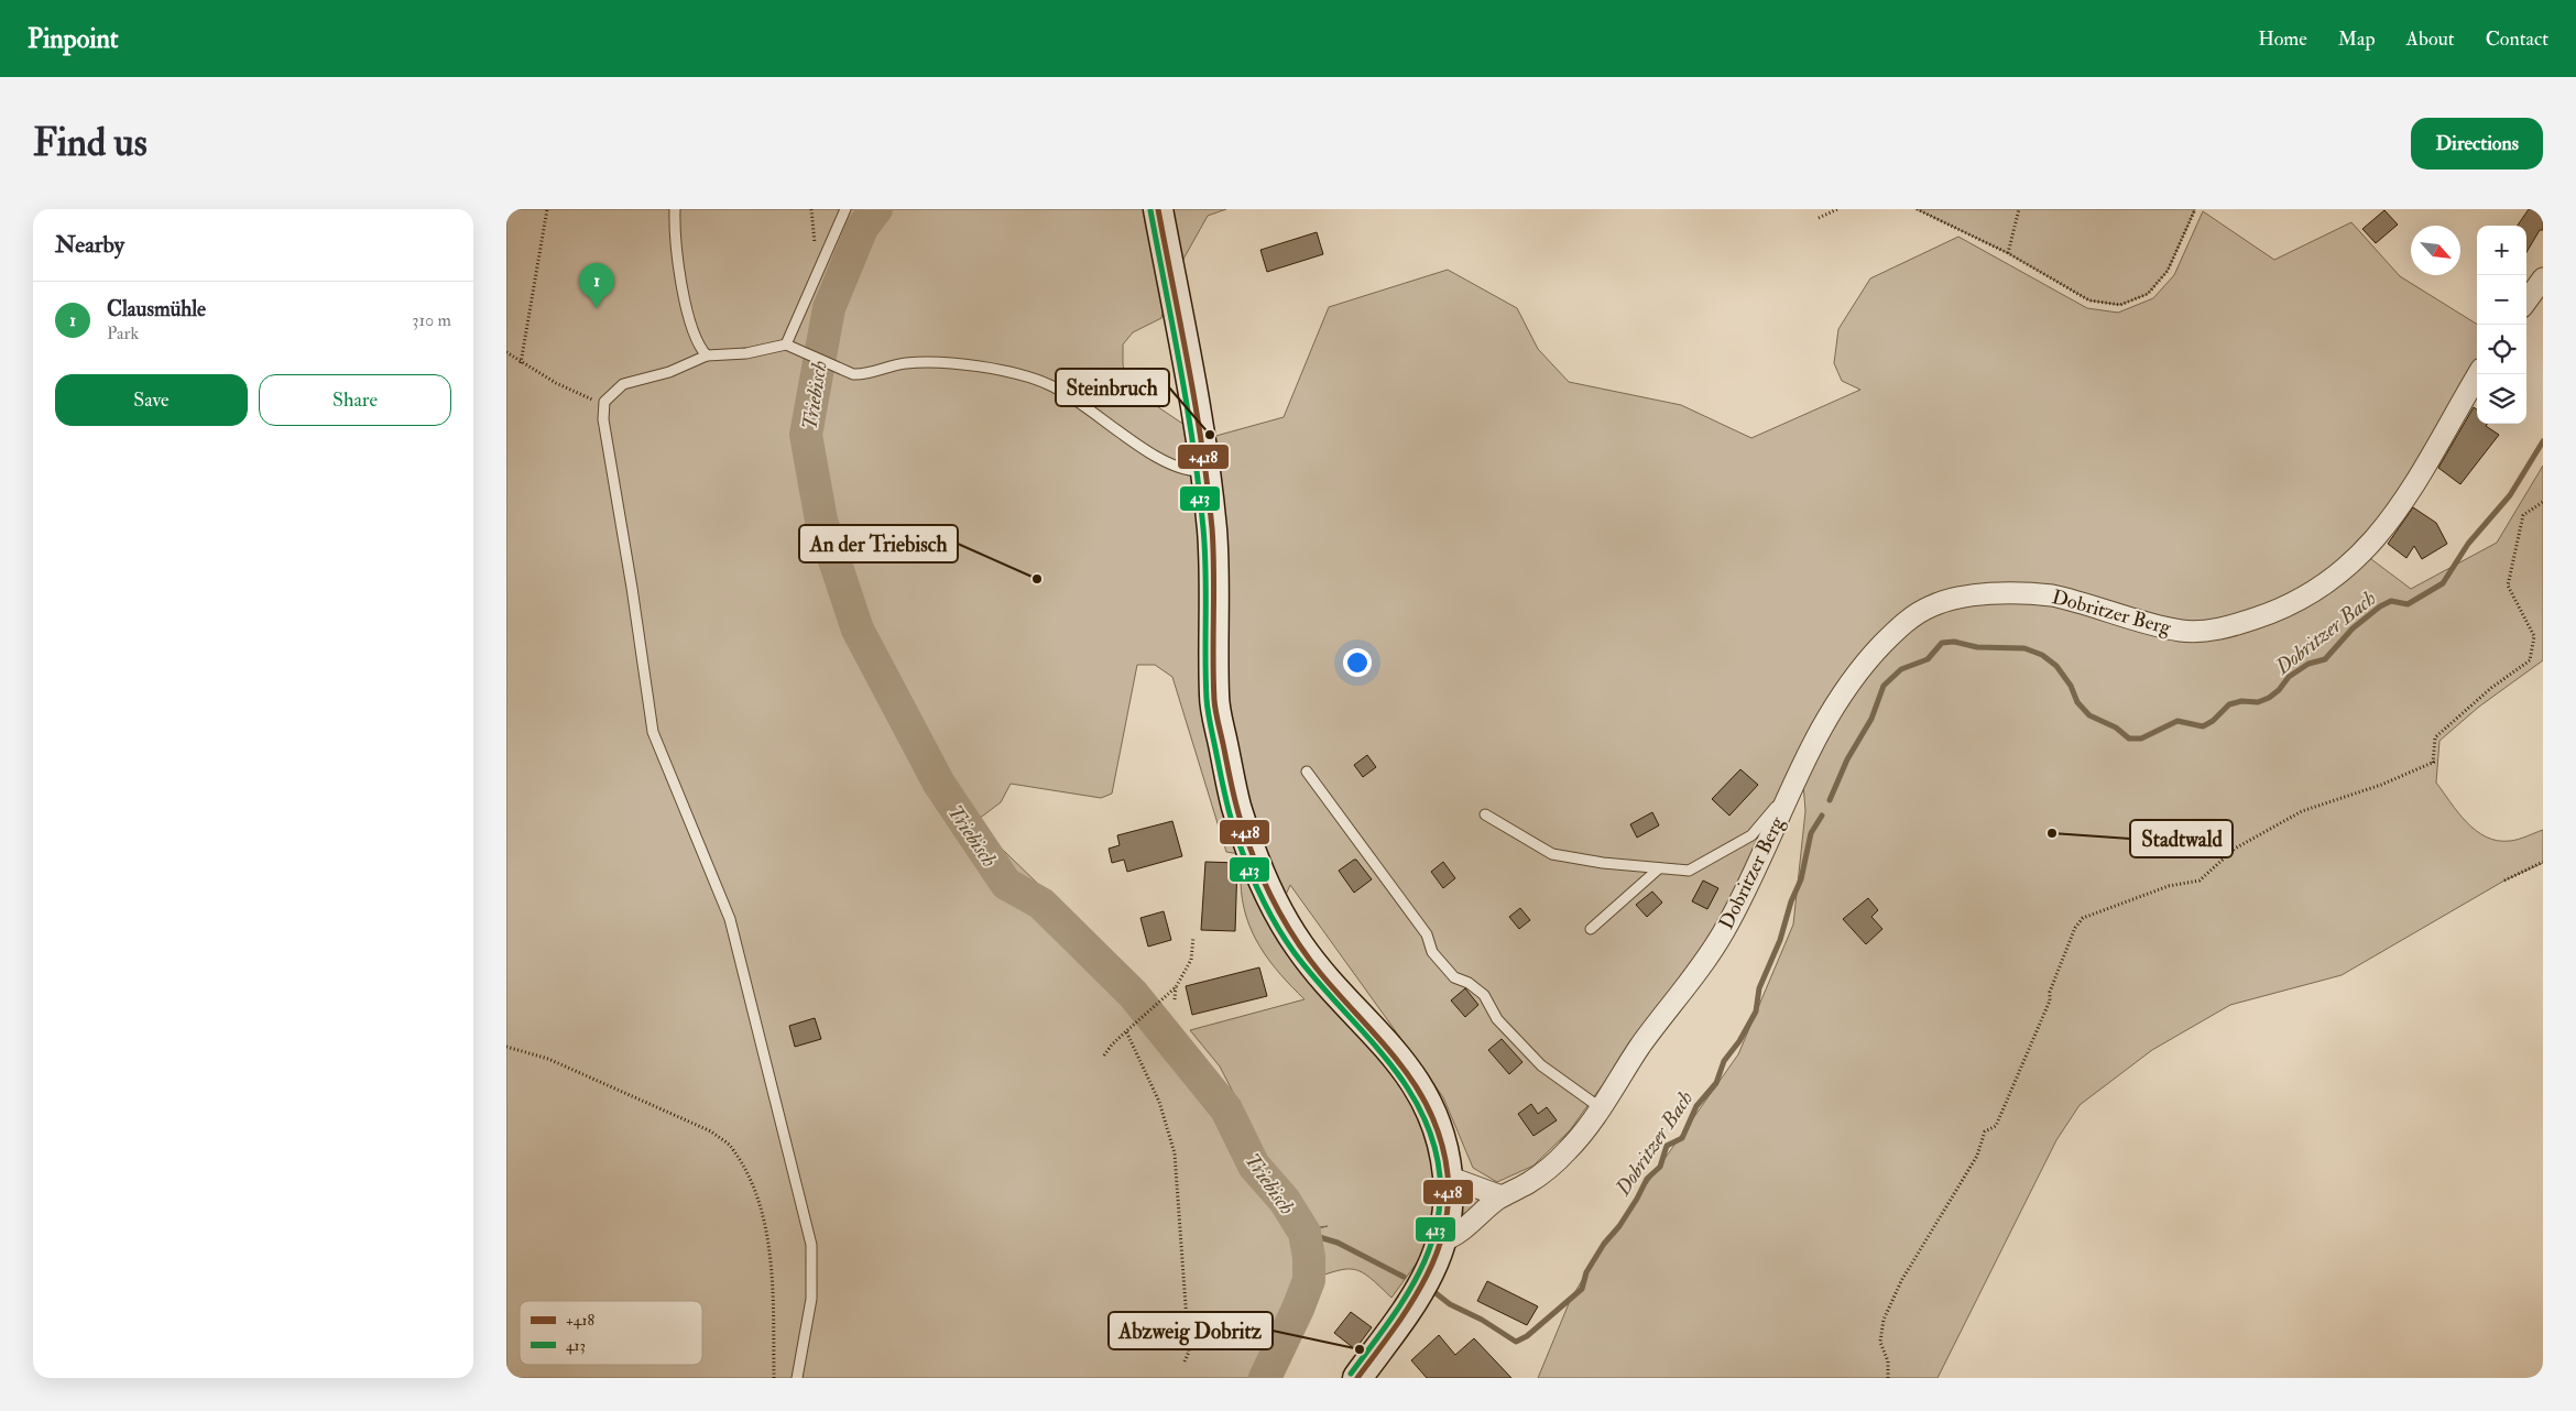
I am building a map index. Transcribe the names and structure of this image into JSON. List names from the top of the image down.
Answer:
{
  "streets": {
    "street": ["Dobritzer Berg"]
  },
  "water": ["Triebisch", "Dobritzer Bach"],
  "places": [
    "Steinbruch",
    "An der Triebisch",
    "Stadtwald",
    "Abzweig Dobritz"
  ],
  "lines": ["transit line +418", "transit line 413"],
  "legend": ["+418", "413"],
  "north": "bottom right",
  "page": {
    "header": "Pinpoint",
    "nav": [
      "Home",
      "Map",
      "About",
      "Contact"
    ],
    "buttons": [
      "Directions",
      ["Save", "Share"]
    ],
    "title": "Find us",
    "heading": "Nearby",
    "map_buttons": ["+", "−"],
    "pins": "1",
    "list": [
      {
        "mark": "1",
        "name": "Clausmühle",
        "note": "Park",
        "value": "310 m"
      }
    ]
  }
}
